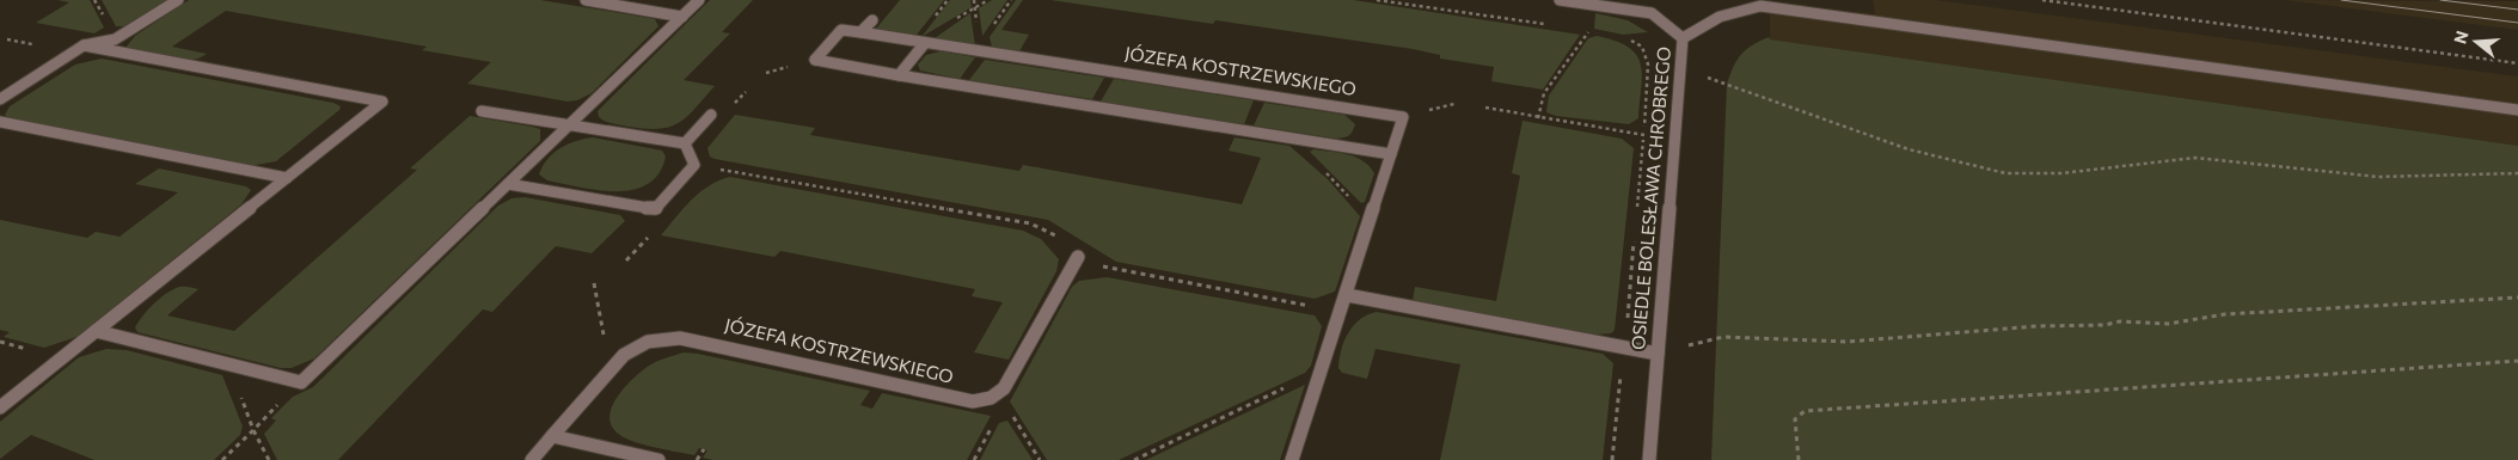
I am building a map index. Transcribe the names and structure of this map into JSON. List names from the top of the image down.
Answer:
{
  "streets": {
    "street": ["JÓZEFA KOSTRZEWSKIEGO", "OSIEDLE BOLESŁAWA CHROBREGO"]
  },
  "north": "left"
}
